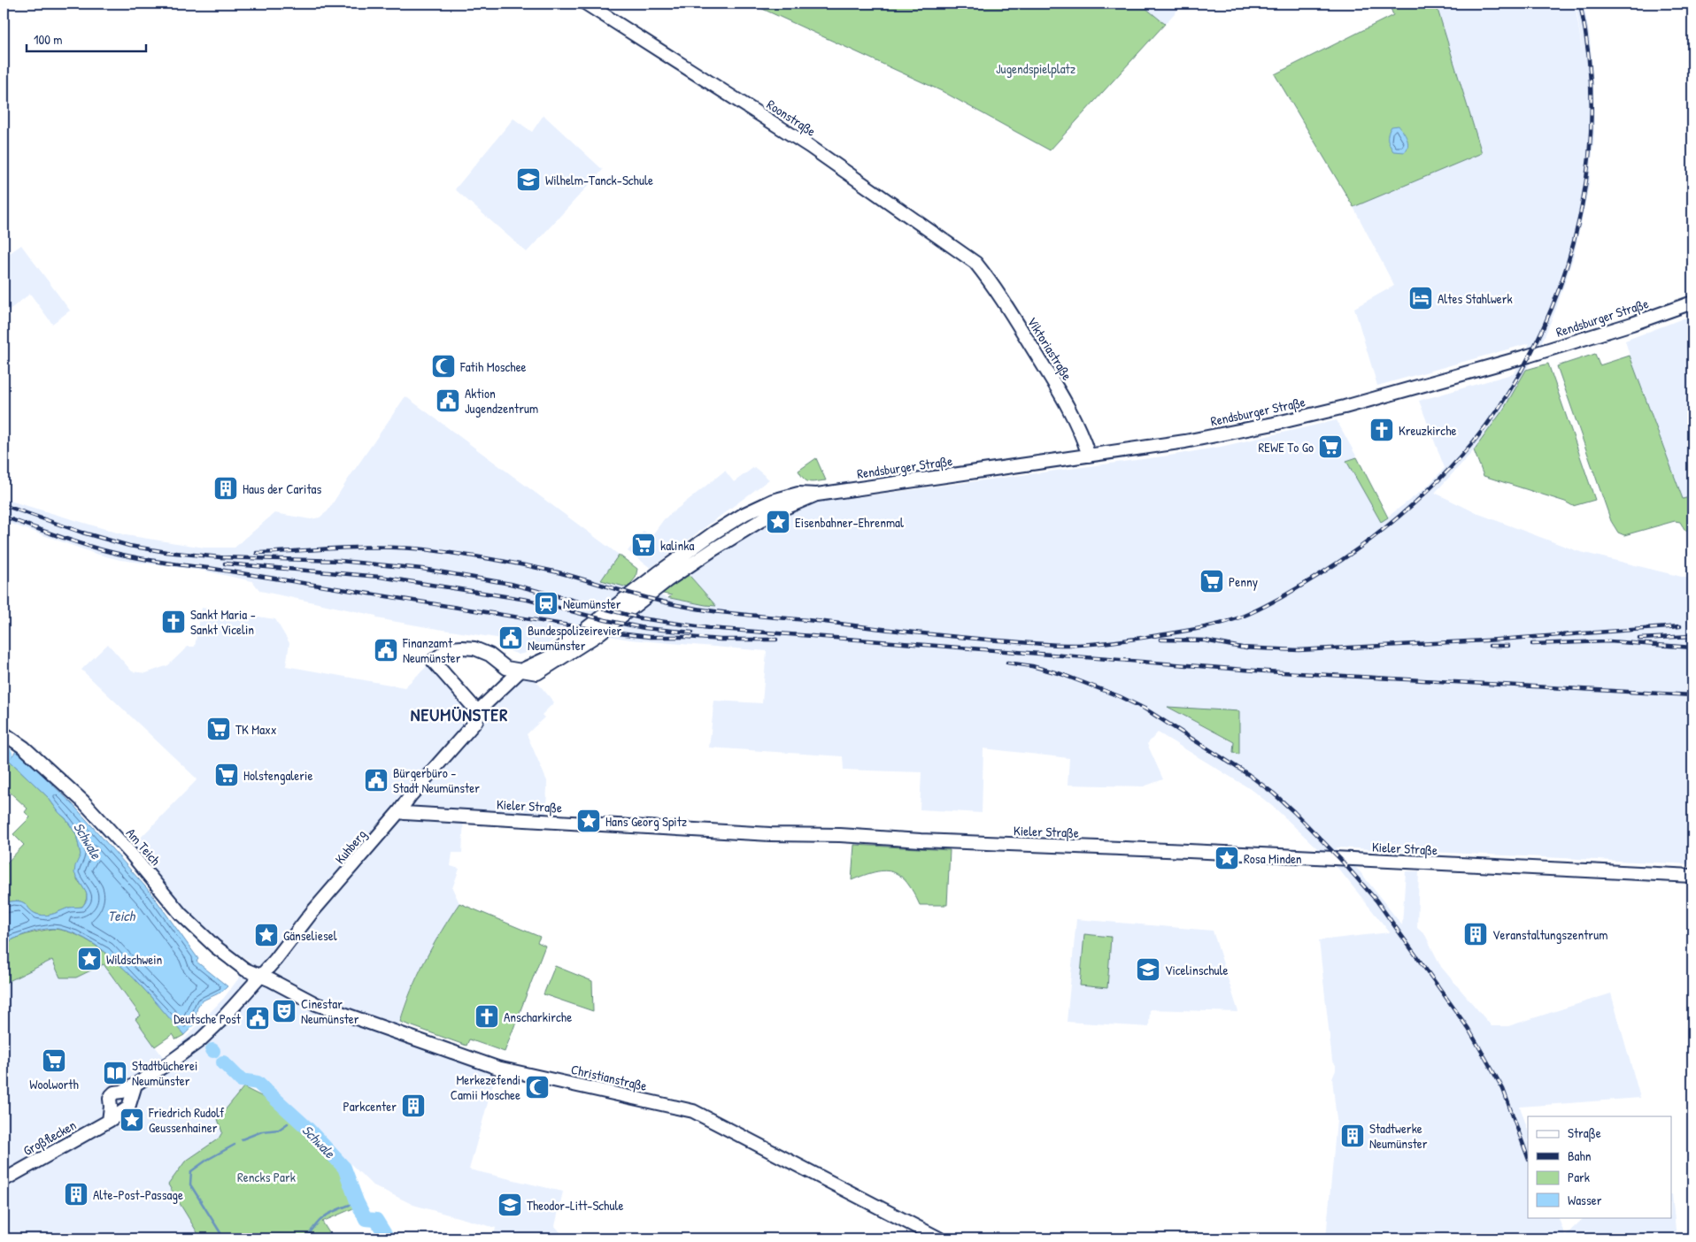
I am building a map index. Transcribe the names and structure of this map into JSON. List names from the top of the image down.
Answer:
{
  "streets": {
    "street": [
      "Roonstraße",
      "Rendsburger Straße",
      "Viktoriastraße",
      "Kieler Straße",
      "Am Teich",
      "Kuhberg",
      "Christianstraße",
      "Großflecken"
    ]
  },
  "crossings": [
    ["Roonstraße", "Viktoriastraße"],
    ["Rendsburger Straße", "Viktoriastraße"],
    ["Rendsburger Straße", "Kuhberg"],
    ["Kieler Straße", "Kuhberg"],
    ["Am Teich", "Kuhberg"],
    ["Am Teich", "Christianstraße"],
    ["Kuhberg", "Christianstraße"],
    ["Kuhberg", "Großflecken"]
  ],
  "districts": ["NEUMÜNSTER"],
  "water": ["Schwale", "Teich"],
  "parks": ["Jugendspielplatz", "Rencks Park"],
  "places": {
    "school or university": ["Wilhelm-Tanck-Schule", "Vicelinschule", "Theodor-Litt-Schule"],
    "hotel": ["Altes Stahlwerk"],
    "mosque": ["Fatih Moschee", "Merkezefendi Camii Moschee"],
    "public building": [
      "Aktion Jugendzentrum",
      "Bundespolizeirevier Neumünster",
      "Finanzamt Neumünster",
      "Bürgerbüro - Stadt Neumünster",
      "Deutsche Post"
    ],
    "church": ["Kreuzkirche", "Sankt Maria - Sankt Vicelin", "Anscharkirche"],
    "supermarket": [
      "REWE To Go",
      "kalinka",
      "Penny",
      "TK Maxx",
      "Holstengalerie",
      "Woolworth"
    ],
    "building": [
      "Haus der Caritas",
      "Veranstaltungszentrum",
      "Parkcenter",
      "Stadtwerke Neumünster",
      "Alte-Post-Passage"
    ],
    "place": [
      "Eisenbahner-Ehrenmal",
      "Hans Georg Spitz",
      "Rosa Minden",
      "Gänseliesel",
      "Wildschwein",
      "Friedrich Rudolf Geussenhainer"
    ],
    "station": ["Neumünster"],
    "theatre": ["Cinestar Neumünster"],
    "library": ["Stadtbücherei Neumünster"]
  },
  "legend": [
    "Straße",
    "Bahn",
    "Park",
    "Wasser"
  ],
  "scale_bar": "100 m"
}
